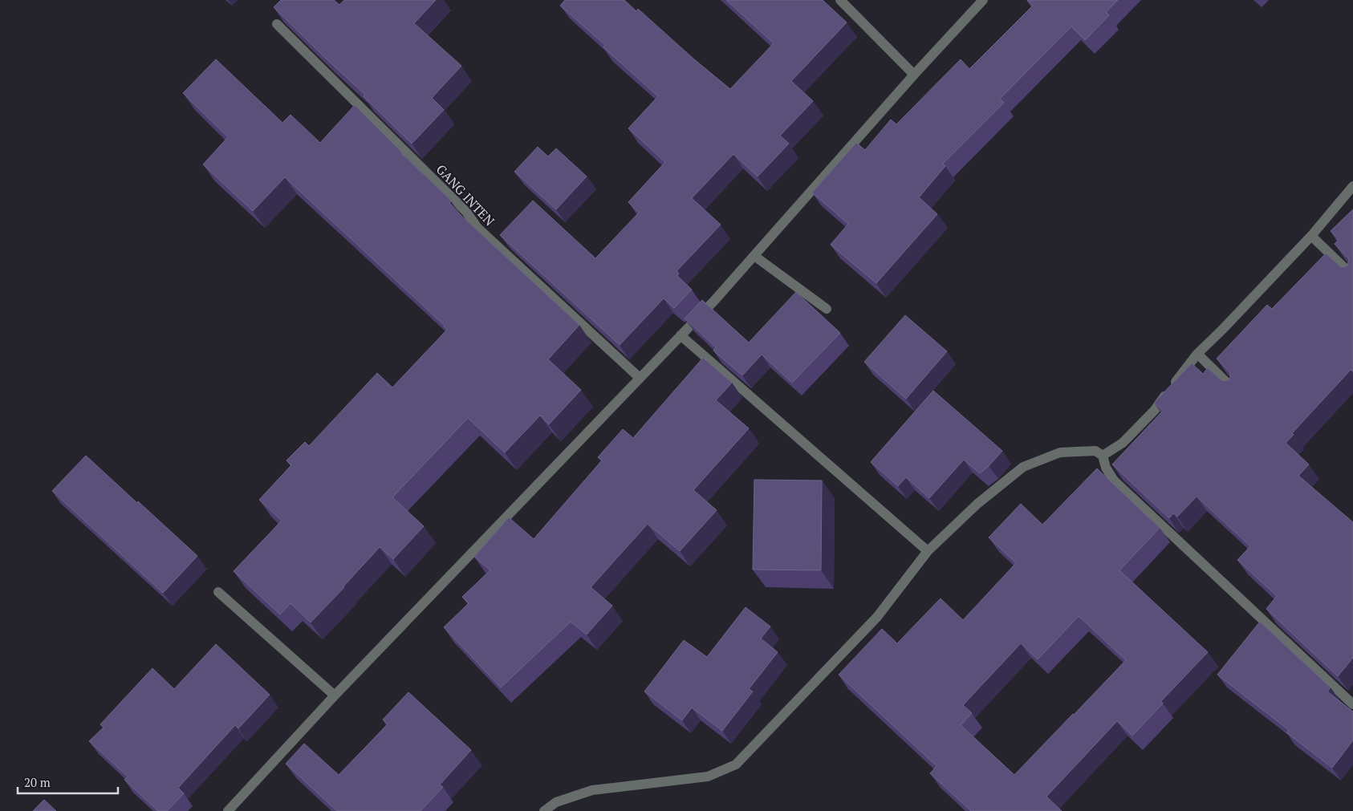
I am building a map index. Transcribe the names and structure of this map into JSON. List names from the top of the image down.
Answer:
{
  "streets": {
    "street": ["GANG INTEN"]
  },
  "scale_bar": "20 m"
}
